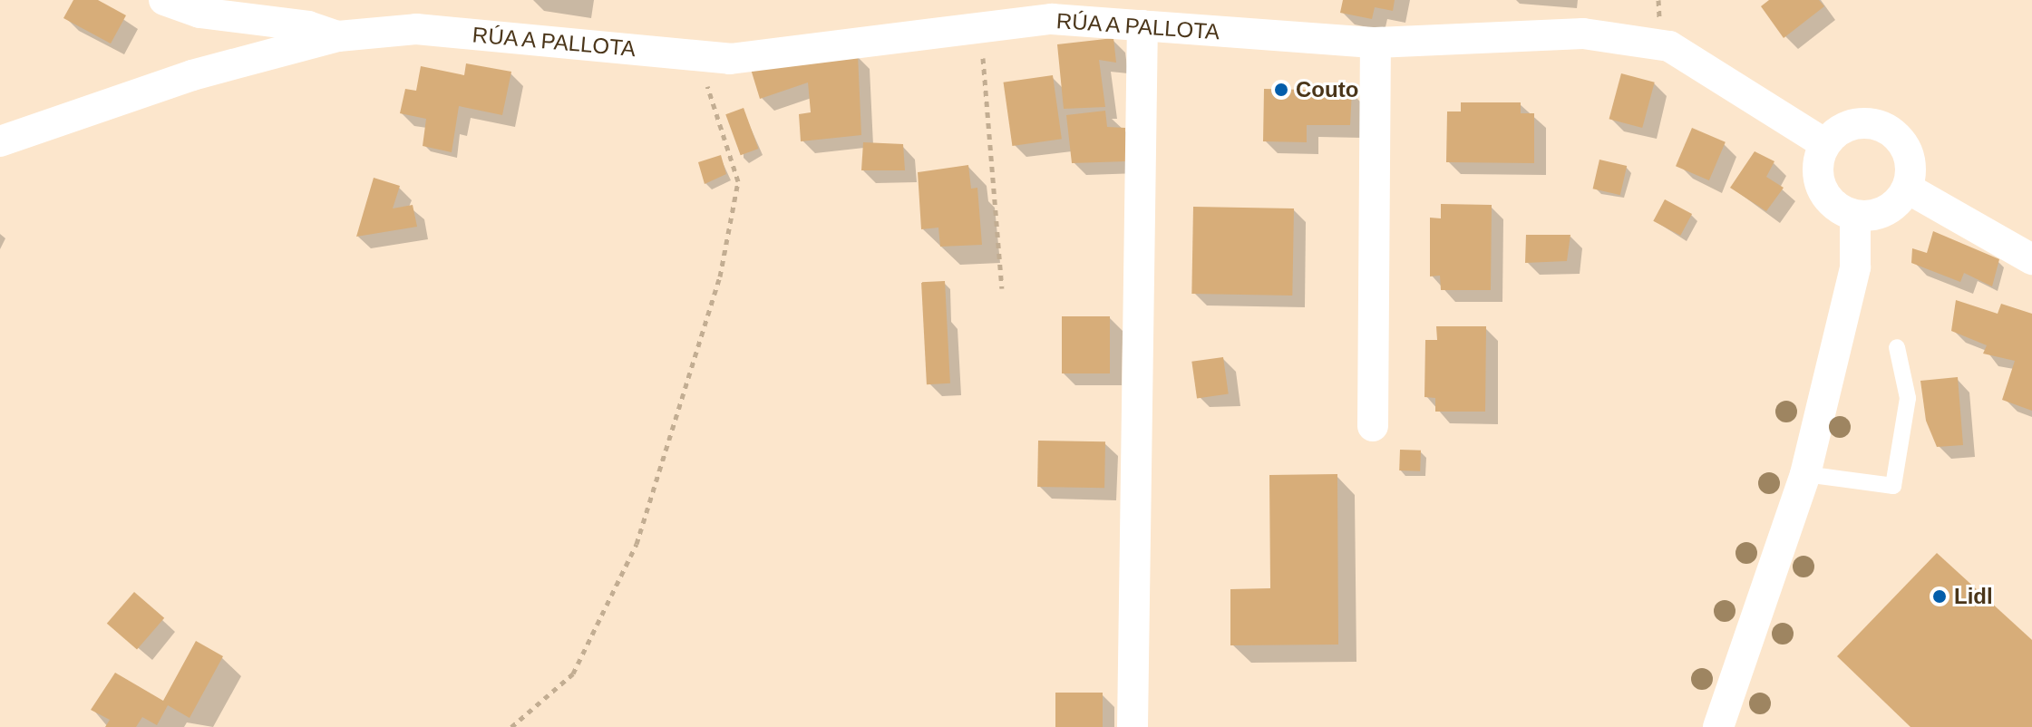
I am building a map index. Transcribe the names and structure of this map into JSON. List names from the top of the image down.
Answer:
{
  "streets": {
    "street": ["RÚA A PALLOTA"]
  },
  "places": ["Couto", "Lidl"]
}
